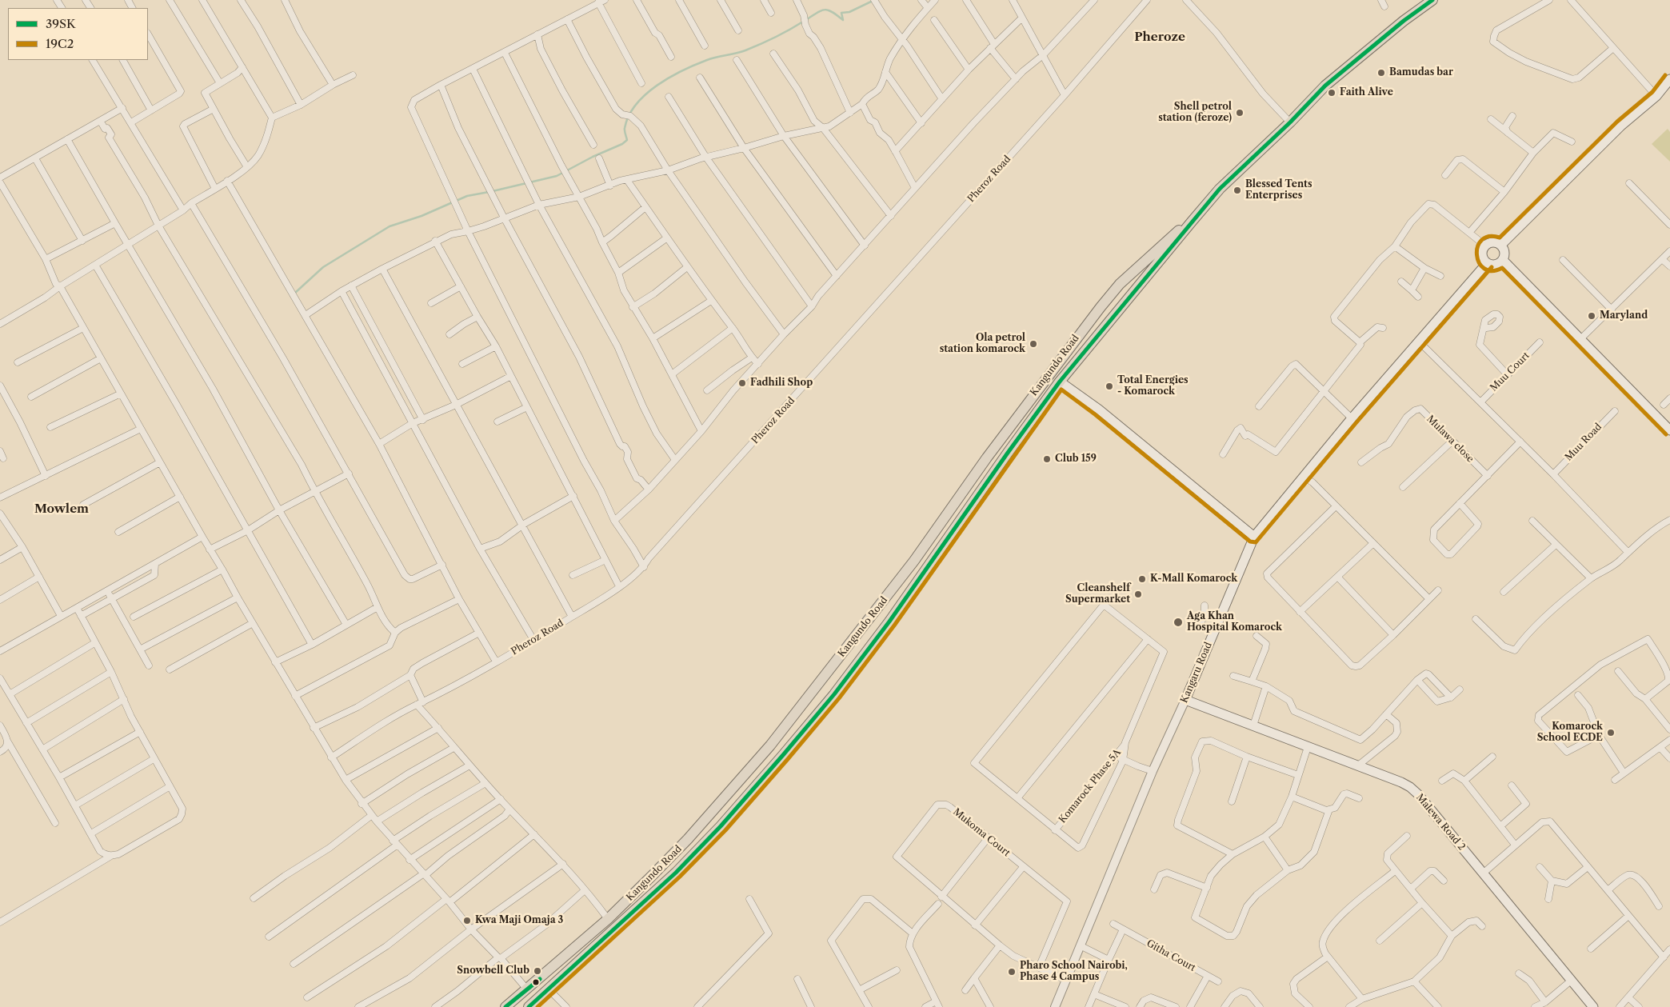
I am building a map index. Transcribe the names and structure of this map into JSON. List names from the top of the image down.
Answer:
{
  "streets": {
    "highway": ["Kangundo Road"],
    "main road": ["Kangaru Road", "Malewa Road 2"],
    "street": [
      "Pheroz Road",
      "Muu Court",
      "Mulawa close",
      "Muu Road",
      "Komarock Phase 5A",
      "Mukoma Court",
      "Githa Court"
    ]
  },
  "crossings": [
    ["Kangaru Road", "Malewa Road 2"]
  ],
  "districts": ["Pheroze", "Mowlem"],
  "places": [
    "Bamudas bar",
    "Faith Alive",
    "Shell petrol station (feroze)",
    "Blessed Tents Enterprises",
    "Maryland",
    "Ola petrol station komarock",
    "Fadhili Shop",
    "Total Energies - Komarock",
    "Club 159",
    "K-Mall Komarock",
    "Cleanshelf Supermarket",
    "Aga Khan Hospital Komarock",
    "Komarock School ECDE",
    "Kwa Maji Omaja 3",
    "Snowbell Club",
    "Pharo School Nairobi, Phase 4 Campus"
  ],
  "lines": ["transit line 39SK", "transit line 19C2"],
  "legend": ["39SK", "19C2"]
}
